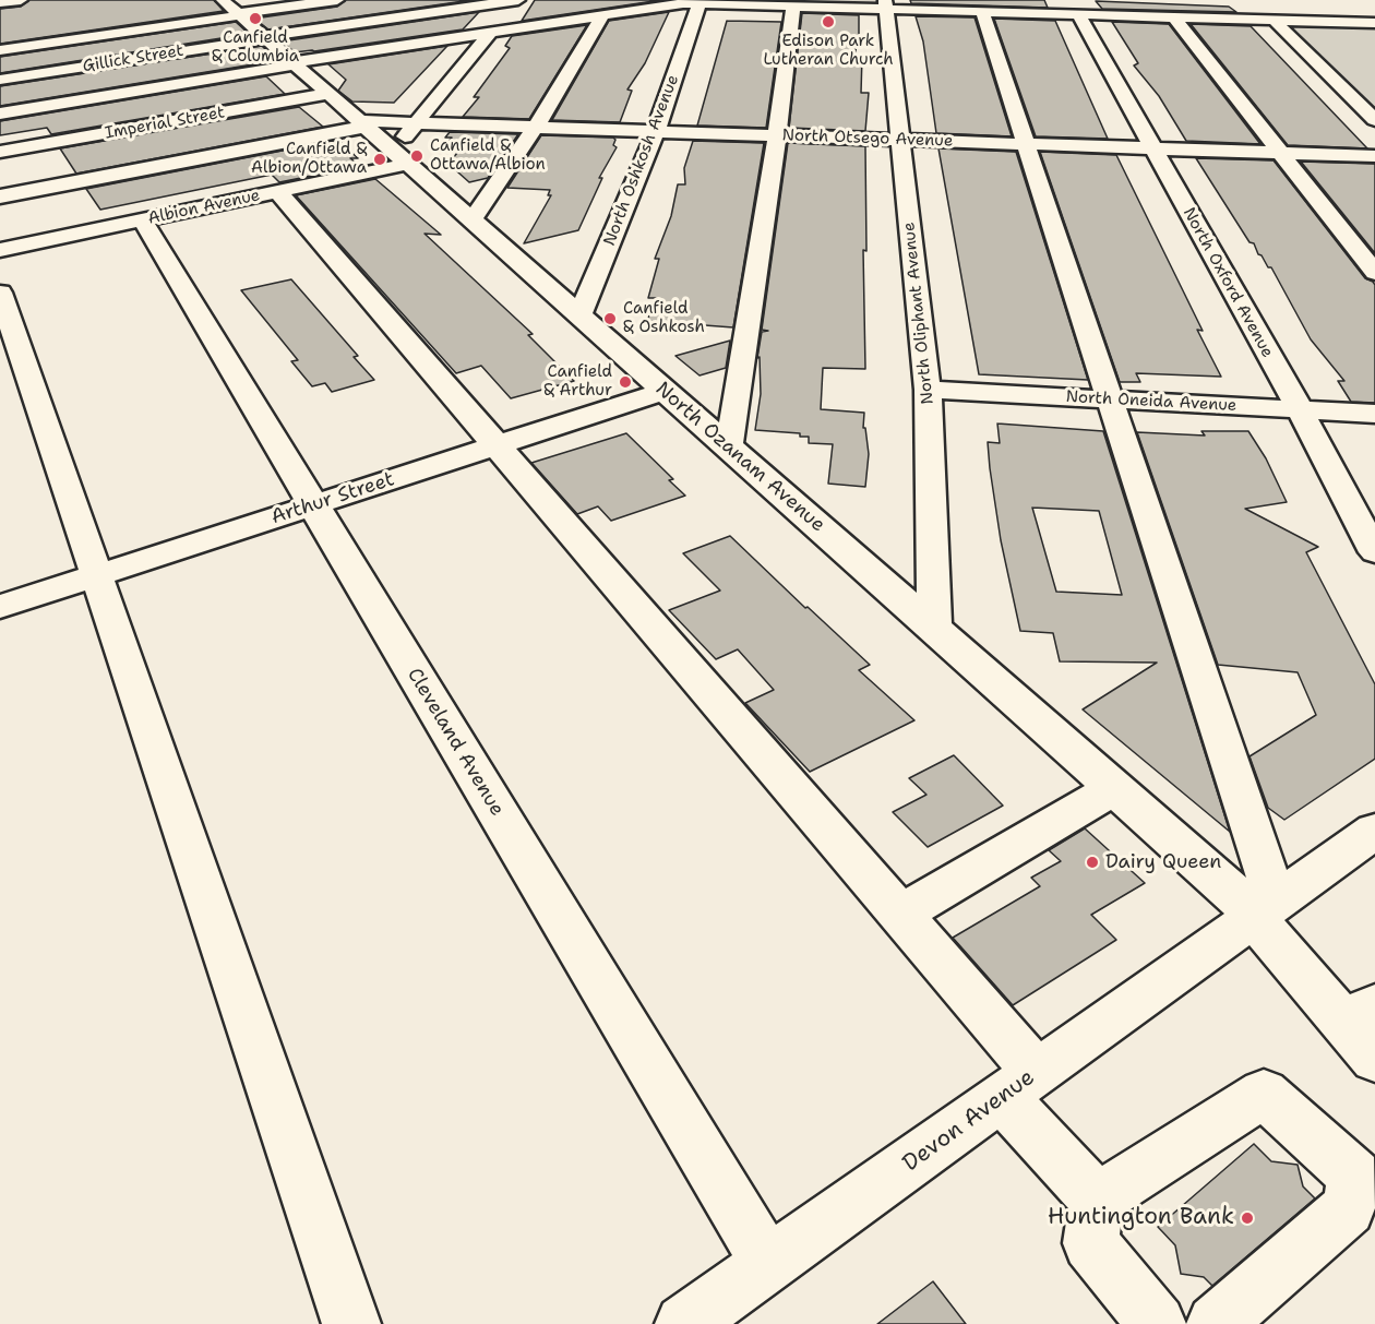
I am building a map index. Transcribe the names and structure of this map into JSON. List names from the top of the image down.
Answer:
{
  "streets": {
    "street": [
      "Gillick Street",
      "Imperial Street",
      "North Otsego Avenue",
      "North Oshkosh Avenue",
      "Albion Avenue",
      "North Oxford Avenue",
      "North Oliphant Avenue",
      "North Oneida Avenue",
      "North Ozanam Avenue",
      "Arthur Street",
      "Cleveland Avenue",
      "Devon Avenue"
    ]
  },
  "crossings": [
    ["Gillick Street", "North Ozanam Avenue"],
    ["Imperial Street", "North Ozanam Avenue"],
    ["North Otsego Avenue", "North Oshkosh Avenue"],
    ["North Otsego Avenue", "North Oxford Avenue"],
    ["North Otsego Avenue", "North Oliphant Avenue"],
    ["North Otsego Avenue", "North Ozanam Avenue"],
    ["North Oshkosh Avenue", "North Ozanam Avenue"],
    ["Albion Avenue", "North Ozanam Avenue"],
    ["Albion Avenue", "Cleveland Avenue"],
    ["North Oxford Avenue", "North Oneida Avenue"],
    ["North Oliphant Avenue", "North Oneida Avenue"],
    ["North Oliphant Avenue", "North Ozanam Avenue"],
    ["North Ozanam Avenue", "Arthur Street"],
    ["North Ozanam Avenue", "Devon Avenue"],
    ["Arthur Street", "Cleveland Avenue"],
    ["Cleveland Avenue", "Devon Avenue"]
  ],
  "places": [
    "Canfield & Columbia",
    "Edison Park Lutheran Church",
    "Canfield & Ottawa/Albion",
    "Canfield & Albion/Ottawa",
    "Canfield & Oshkosh",
    "Canfield & Arthur",
    "Dairy Queen",
    "Huntington Bank"
  ]
}
